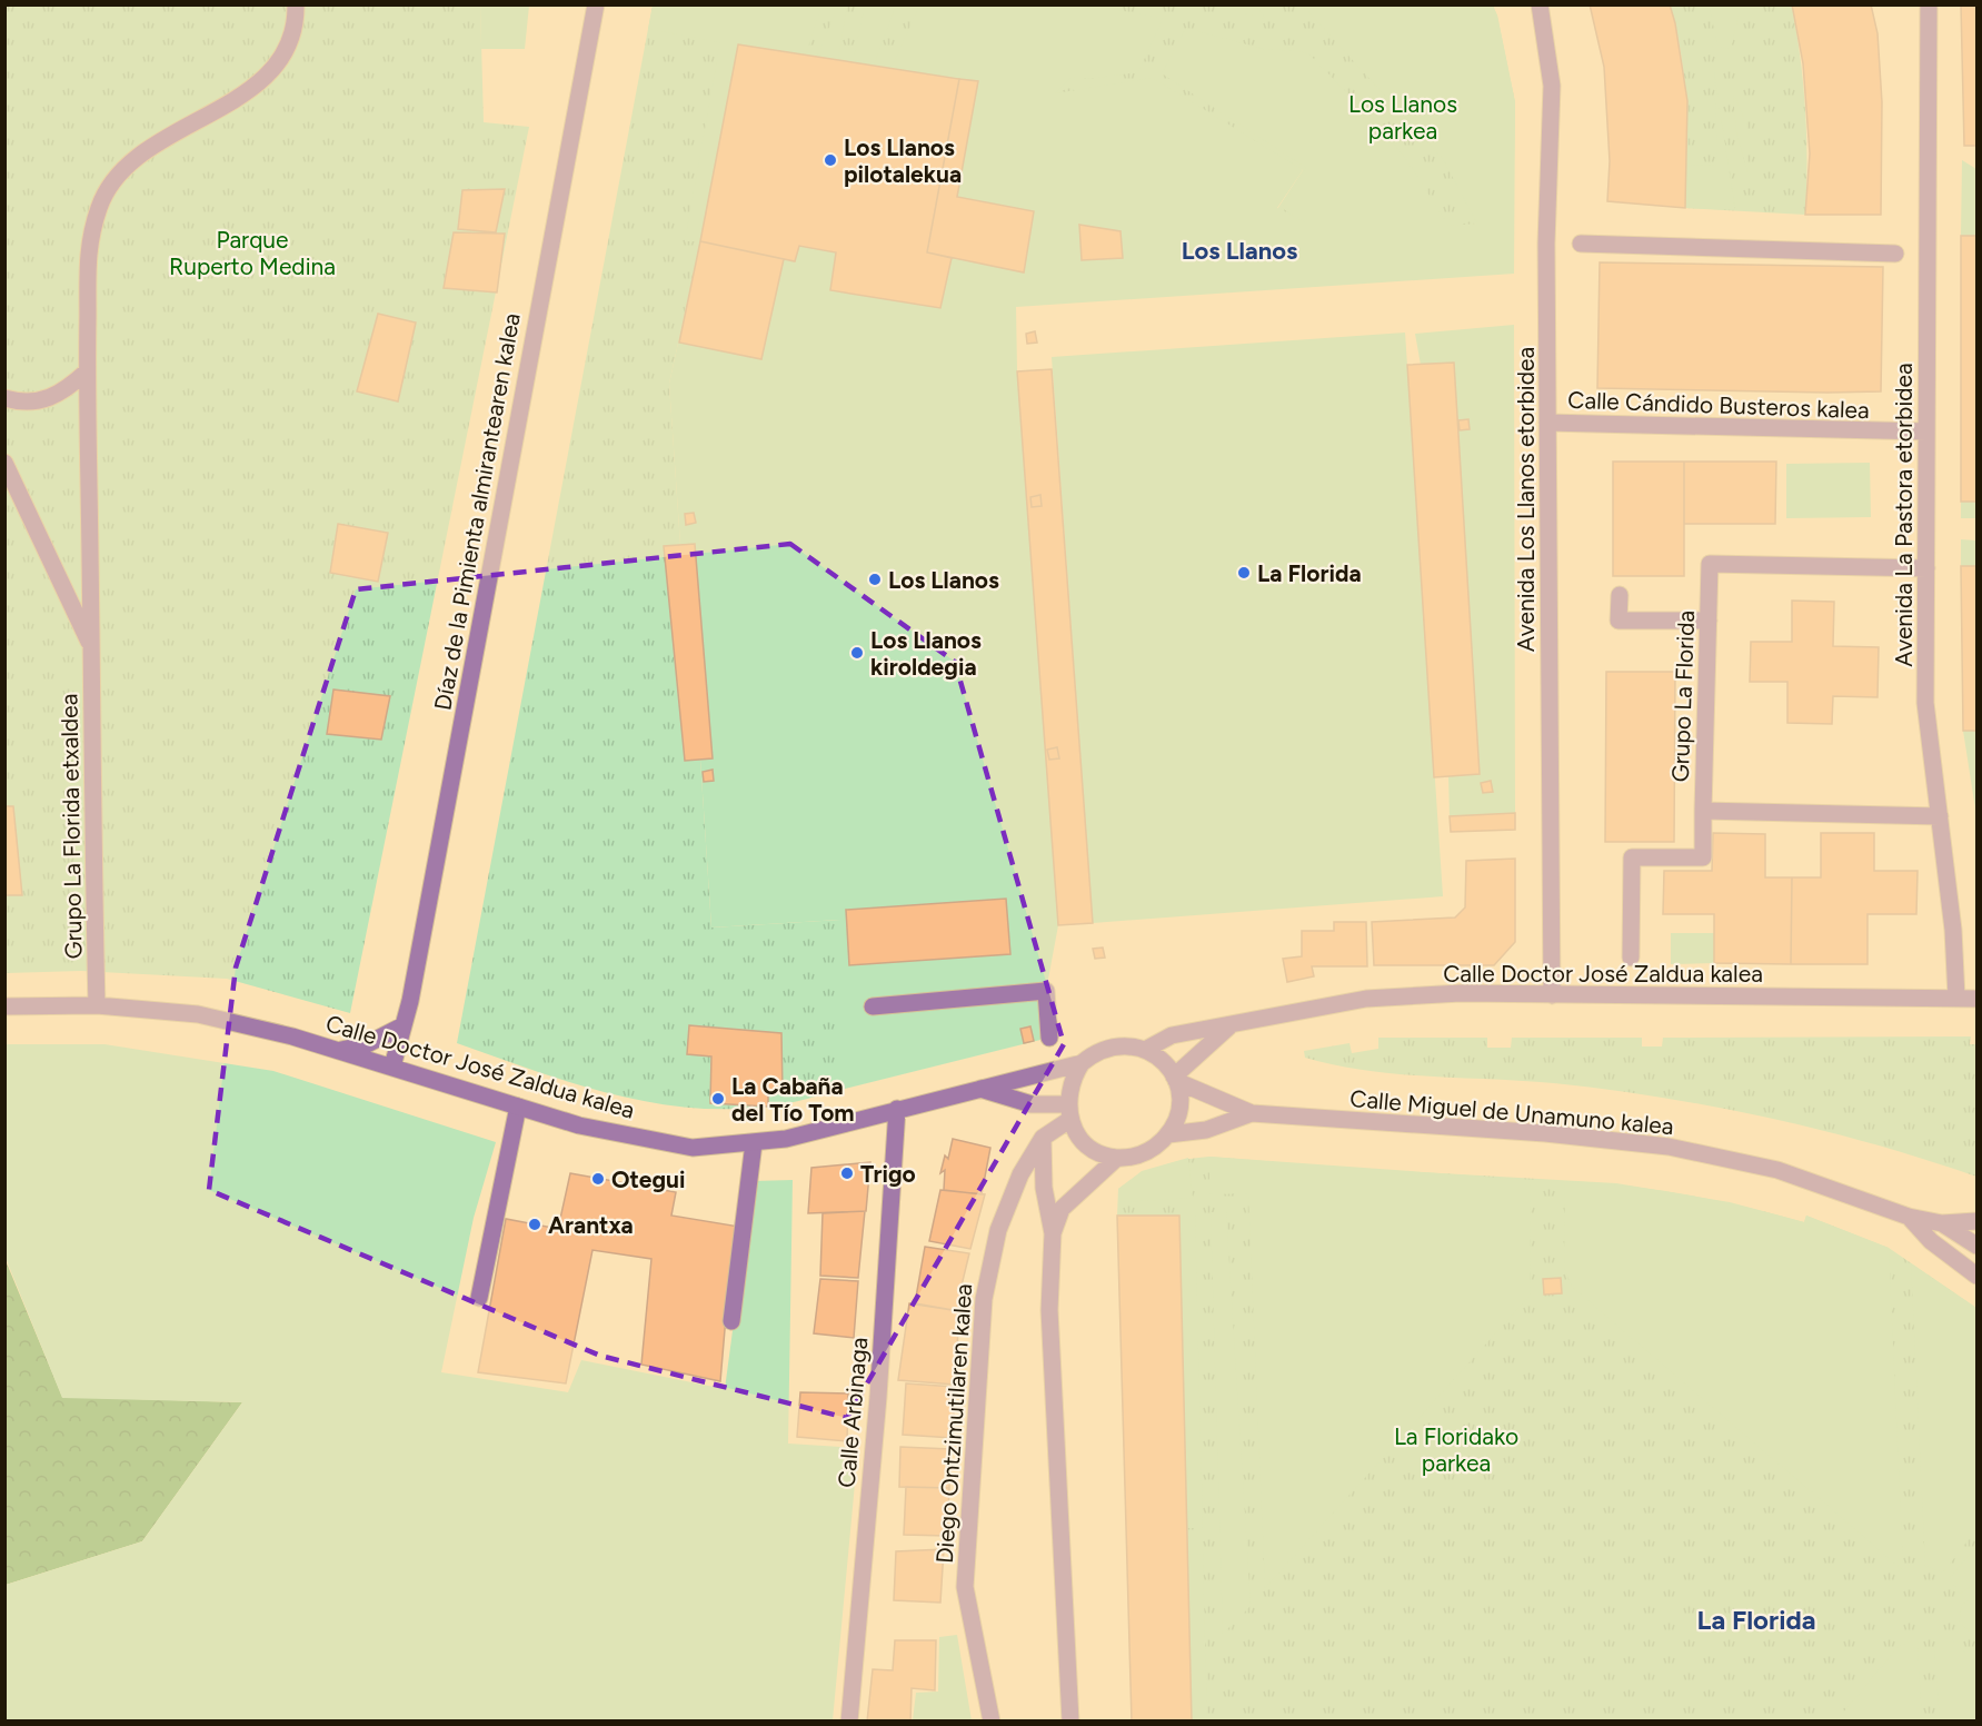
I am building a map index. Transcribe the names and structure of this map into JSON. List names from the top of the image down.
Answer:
{
  "streets": {
    "street": [
      "Calle Cándido Busteros kalea",
      "Avenida Los Llanos etorbidea",
      "Díaz de la Pimienta almirantearen kalea",
      "Avenida La Pastora etorbidea",
      "Grupo La Florida",
      "Grupo La Florida etxaldea",
      "Calle Doctor José Zaldua kalea",
      "Calle Miguel de Unamuno kalea",
      "Calle Arbinaga",
      "Diego Ontzimutilaren kalea"
    ]
  },
  "crossings": [
    ["Calle Cándido Busteros kalea", "Avenida Los Llanos etorbidea"],
    ["Calle Cándido Busteros kalea", "Avenida La Pastora etorbidea"],
    ["Avenida Los Llanos etorbidea", "Calle Doctor José Zaldua kalea"],
    ["Díaz de la Pimienta almirantearen kalea", "Calle Doctor José Zaldua kalea"],
    ["Avenida La Pastora etorbidea", "Grupo La Florida"],
    ["Avenida La Pastora etorbidea", "Calle Doctor José Zaldua kalea"],
    ["Grupo La Florida etxaldea", "Calle Doctor José Zaldua kalea"],
    ["Calle Doctor José Zaldua kalea", "Calle Arbinaga"],
    ["Calle Doctor José Zaldua kalea", "Diego Ontzimutilaren kalea"]
  ],
  "districts": ["Los Llanos", "La Florida"],
  "parks": ["Los Llanos parkea", "Parque Ruperto Medina", "La Floridako parkea"],
  "places": [
    "Los Llanos pilotalekua",
    "La Florida",
    "Los Llanos",
    "Los Llanos kiroldegia",
    "La Cabaña del Tío Tom",
    "Trigo",
    "Otegui",
    "Arantxa"
  ]
}
